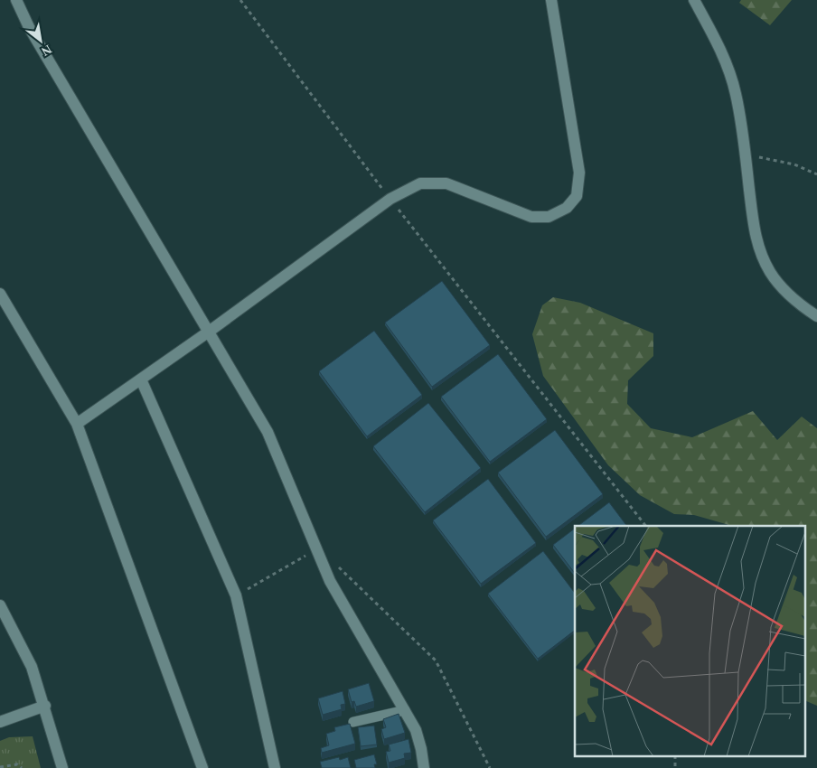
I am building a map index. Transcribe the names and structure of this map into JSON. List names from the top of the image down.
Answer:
{
  "north": "bottom right"
}
